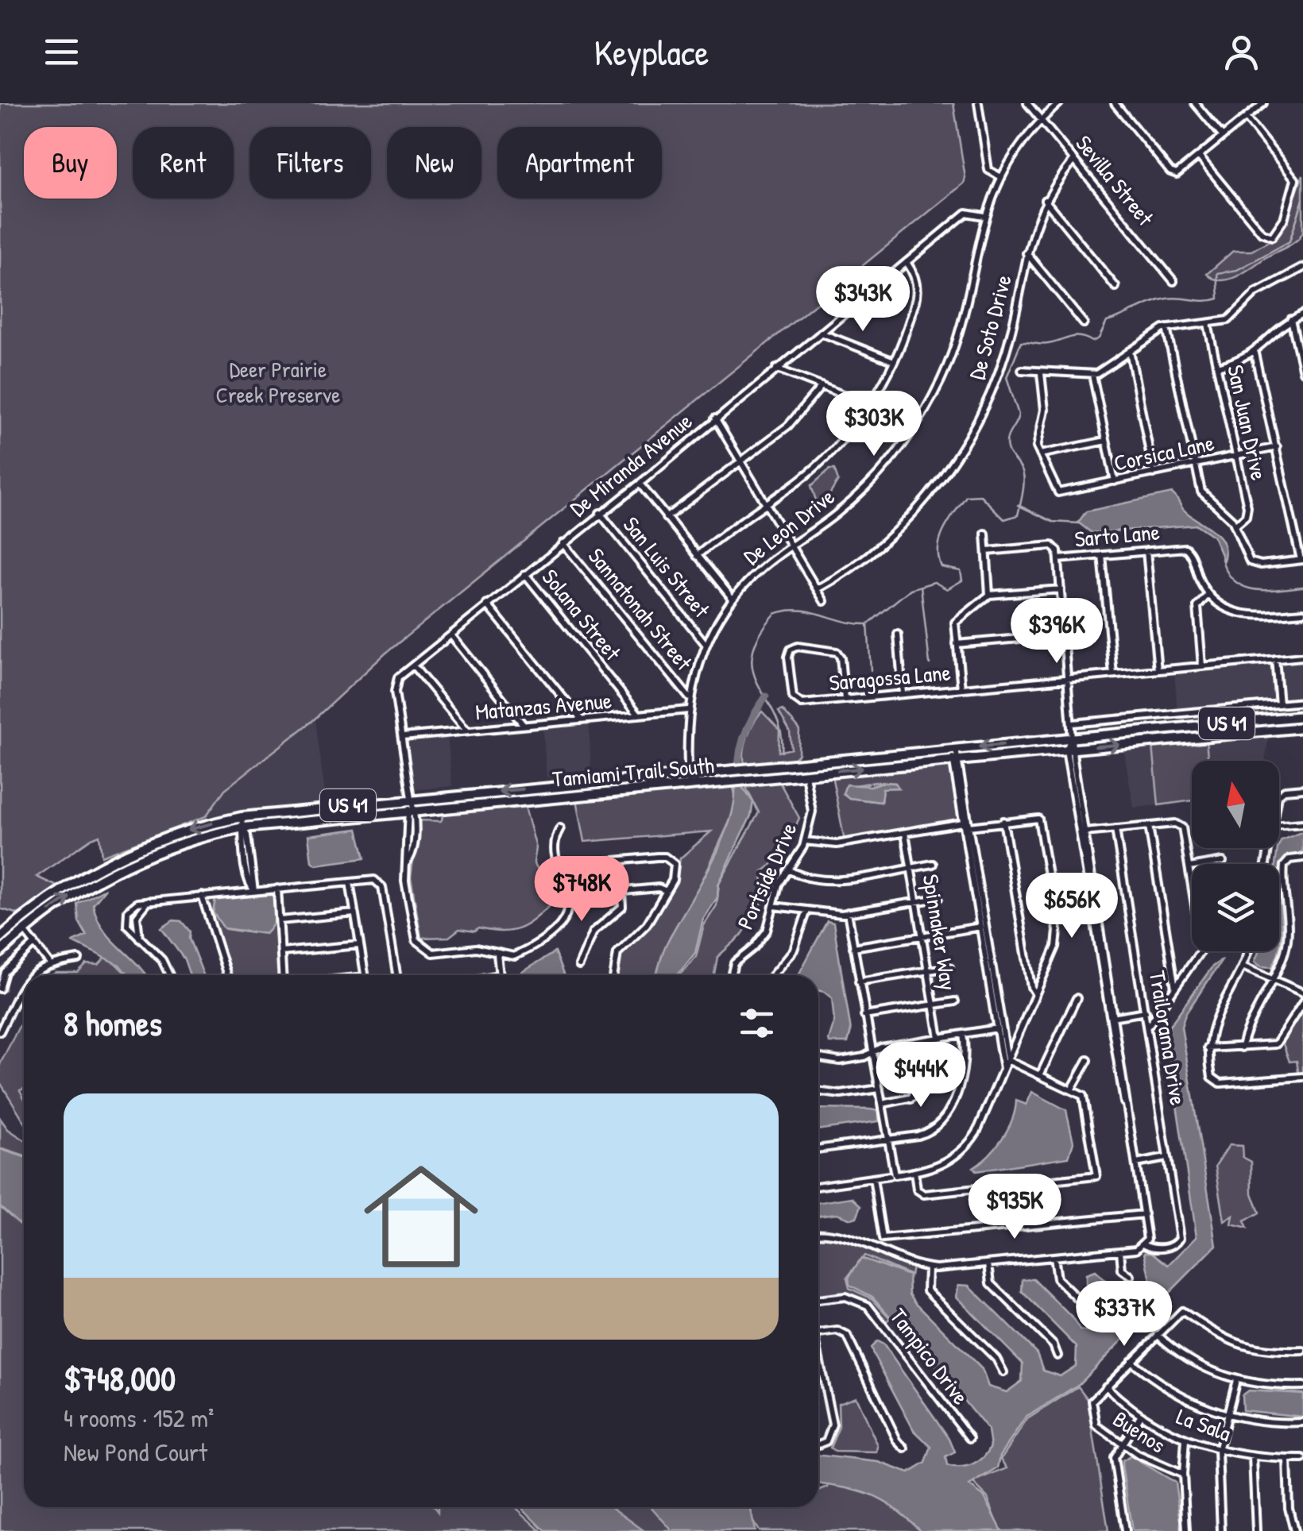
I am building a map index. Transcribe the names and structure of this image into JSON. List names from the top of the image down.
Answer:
{
  "streets": {
    "main road": ["US 41", "Tamiami Trail South"],
    "street": [
      "Sevilla Street",
      "De Soto Drive",
      "San Juan Drive",
      "Corsica Lane",
      "De Miranda Avenue",
      "De Leon Drive",
      "Sarto Lane",
      "San Luis Street",
      "Sannatonah Street",
      "Solana Street",
      "Saragossa Lane",
      "Matanzas Avenue",
      "Portside Drive",
      "Spinnaker Way",
      "Trailorama Drive",
      "Tampico Drive",
      "La Sala",
      "Buenos"
    ]
  },
  "crossings": [
    ["Sevilla Street", "De Soto Drive"],
    ["Sevilla Street", "De Leon Drive"],
    ["San Juan Drive", "Corsica Lane"],
    ["De Miranda Avenue", "De Leon Drive"],
    ["De Miranda Avenue", "San Luis Street"],
    ["De Miranda Avenue", "Sannatonah Street"],
    ["De Miranda Avenue", "Solana Street"],
    ["De Miranda Avenue", "Matanzas Avenue"],
    ["De Miranda Avenue", "Tamiami Trail South"],
    ["De Leon Drive", "San Luis Street"],
    ["De Leon Drive", "Sannatonah Street"],
    ["De Leon Drive", "Matanzas Avenue"],
    ["De Leon Drive", "Tamiami Trail South"],
    ["Solana Street", "Matanzas Avenue"],
    ["Tamiami Trail South", "Portside Drive"],
    ["La Sala", "Buenos"]
  ],
  "parks": ["Deer Prairie Creek Preserve"],
  "north": "top",
  "page": {
    "header": "Keyplace",
    "chip": [
      "Buy",
      "Rent",
      "Filters",
      "New",
      "Apartment"
    ],
    "price": [
      "$343K",
      "$303K",
      "$396K",
      "$748K",
      "$656K",
      "$444K",
      "$935K",
      "$337K"
    ],
    "heading": "8 homes",
    "list": [
      {
        "name": "$748,000",
        "note": "4 rooms · 152 m² · New Pond Court"
      }
    ]
  }
}
